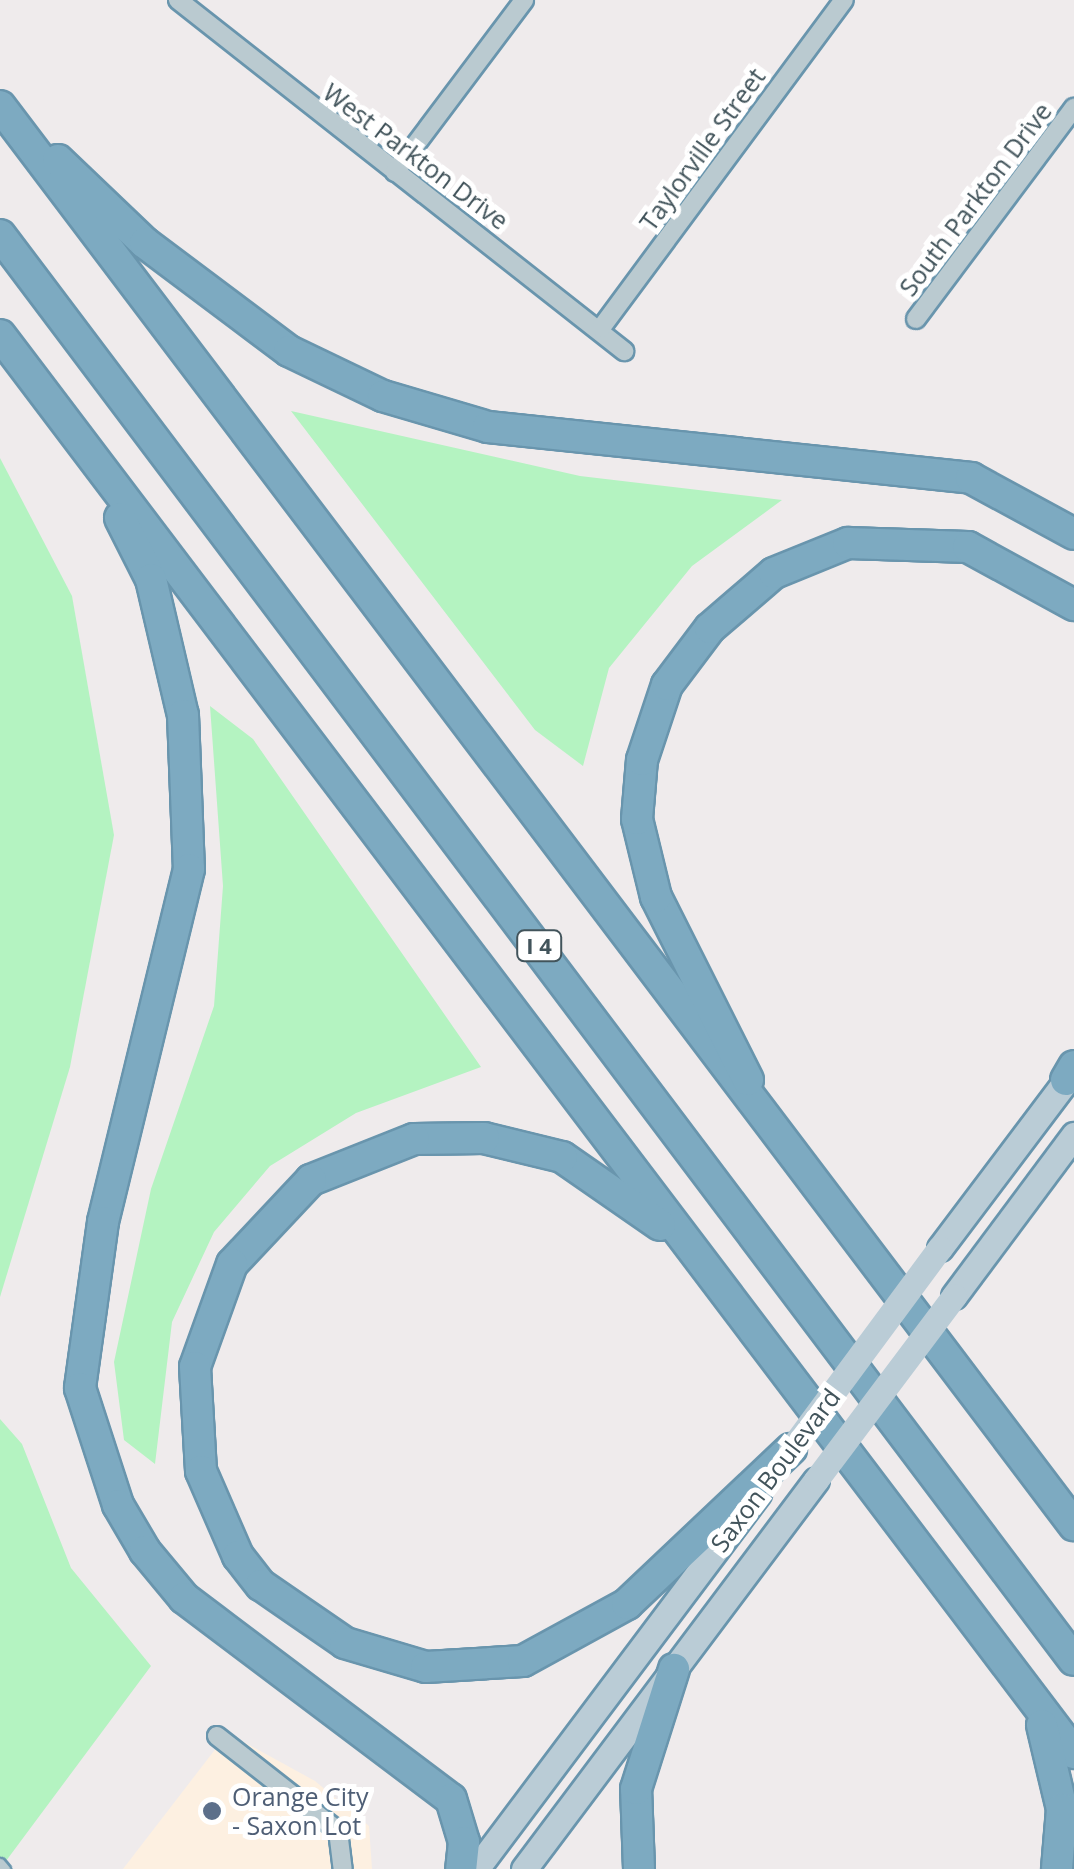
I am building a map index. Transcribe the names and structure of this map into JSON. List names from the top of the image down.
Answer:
{
  "streets": {
    "highway": ["I 4"],
    "main road": ["Saxon Boulevard"],
    "street": ["Taylorville Street", "West Parkton Drive", "South Parkton Drive"]
  },
  "crossings": [
    ["Taylorville Street", "West Parkton Drive"]
  ],
  "places": ["Orange City - Saxon Lot"]
}
